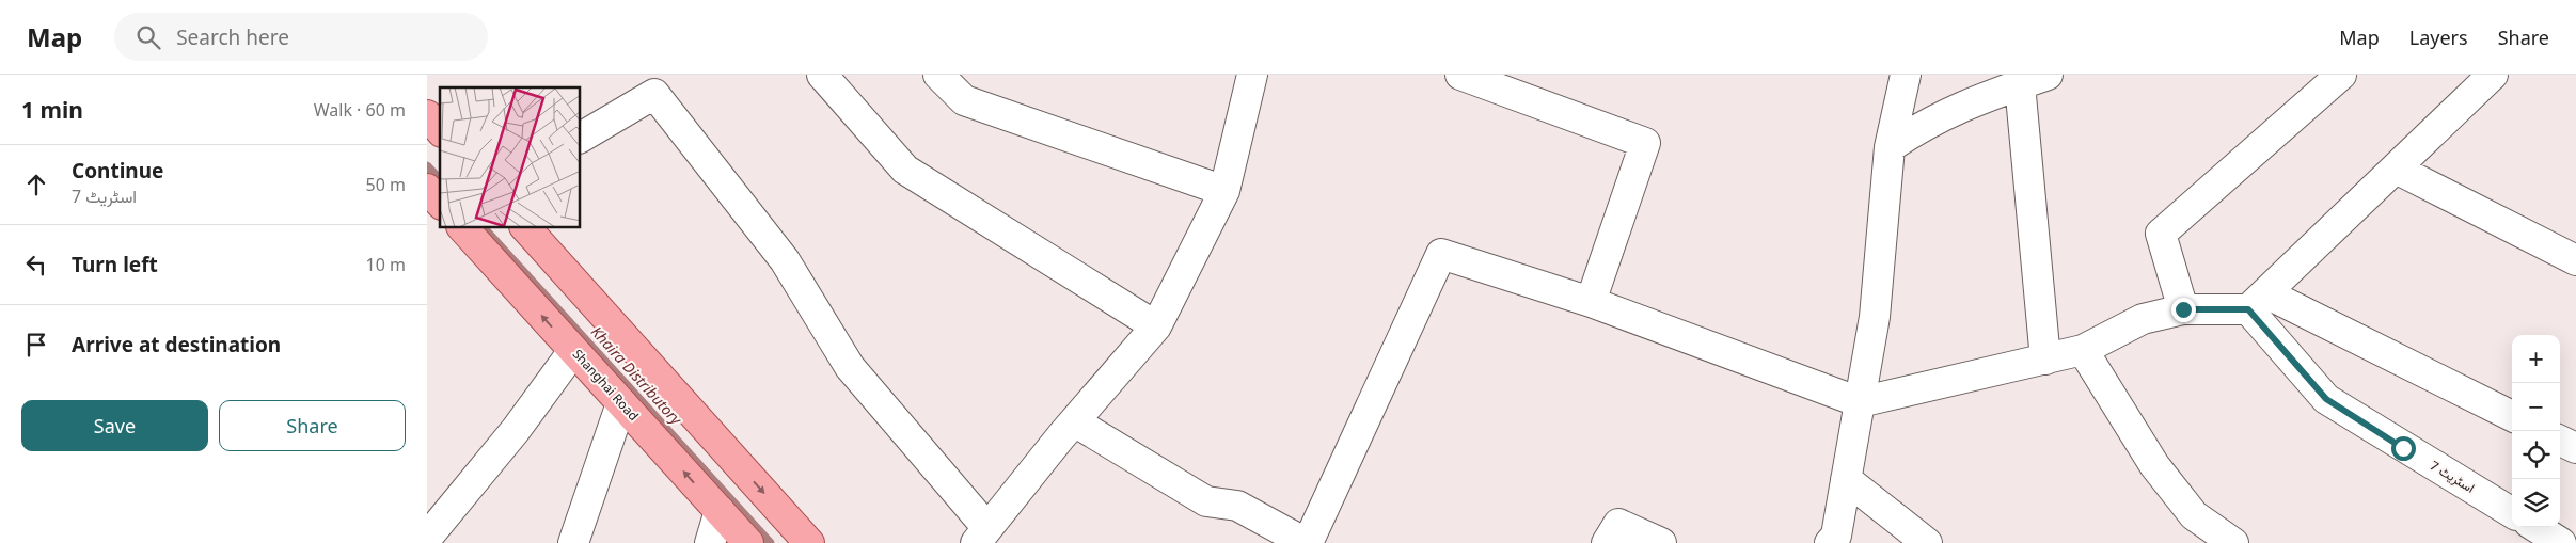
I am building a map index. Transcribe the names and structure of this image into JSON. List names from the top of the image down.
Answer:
{
  "streets": {
    "main road": ["Shanghai Road"],
    "street": ["اسٹریٹ 7"]
  },
  "water": ["Khaira Distributory"],
  "page": {
    "header": "Map",
    "search": "Search here",
    "nav": ["Map", "Layers", "Share"],
    "heading": ["1 min", "Walk · 60 m"],
    "list": [
      ["Continue", "اسٹریٹ 7", "50 m"],
      ["Turn left", "10 m"],
      "Arrive at destination"
    ],
    "map_buttons": ["+", "−"],
    "buttons": ["Save", "Share"]
  }
}
